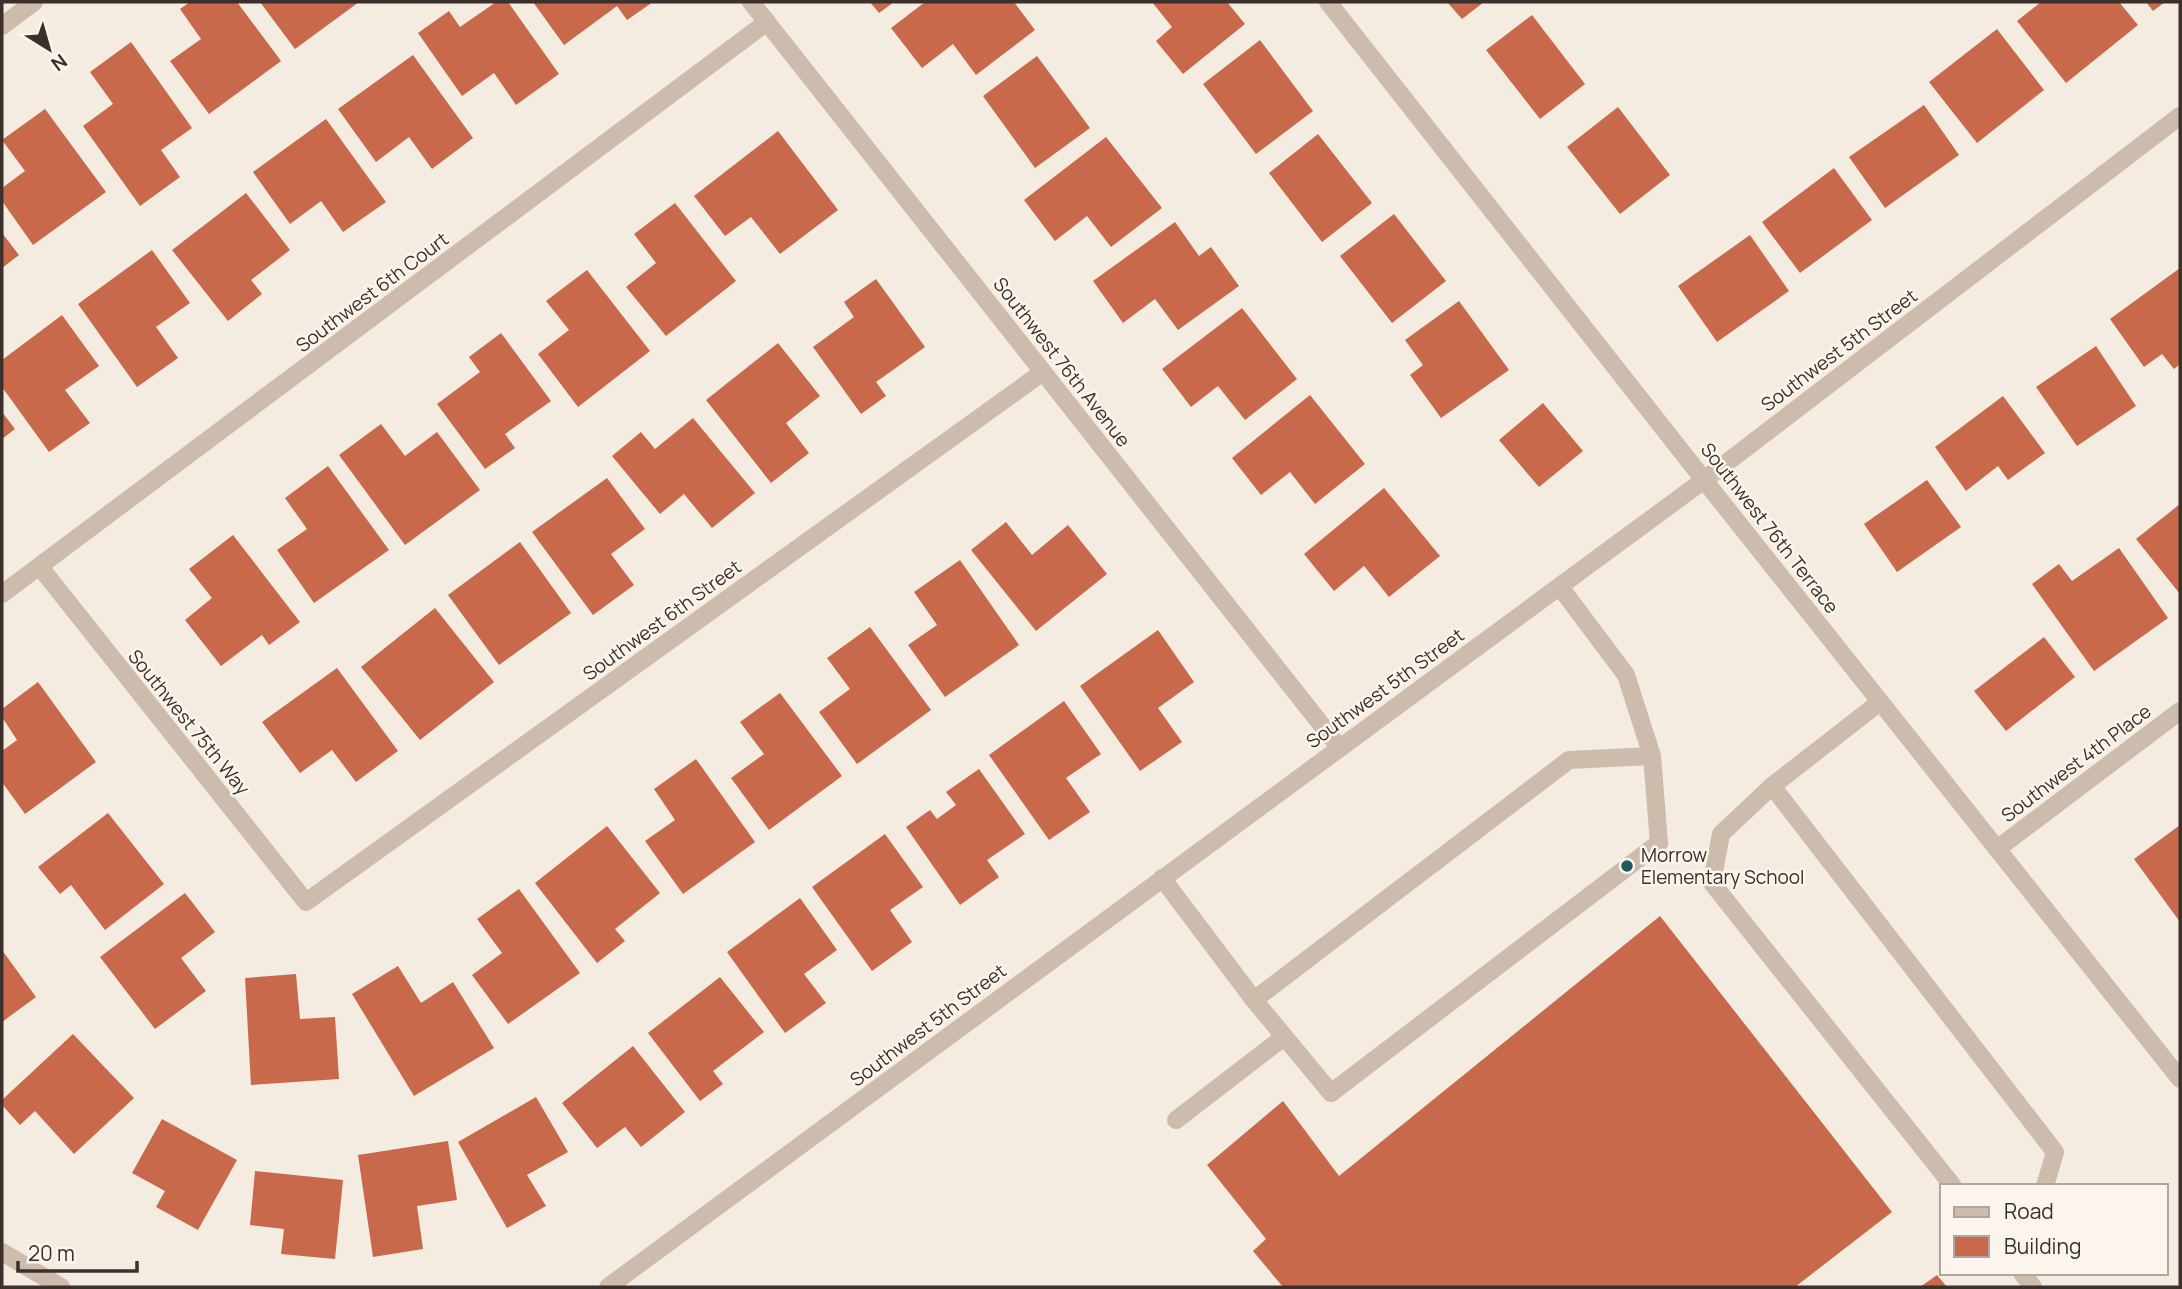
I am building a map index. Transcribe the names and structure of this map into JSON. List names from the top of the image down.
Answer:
{
  "streets": {
    "street": [
      "Southwest 6th Court",
      "Southwest 5th Street",
      "Southwest 76th Avenue",
      "Southwest 76th Terrace",
      "Southwest 6th Street",
      "Southwest 75th Way",
      "Southwest 4th Place"
    ]
  },
  "crossings": [
    ["Southwest 6th Court", "Southwest 76th Avenue"],
    ["Southwest 6th Court", "Southwest 75th Way"],
    ["Southwest 5th Street", "Southwest 76th Avenue"],
    ["Southwest 5th Street", "Southwest 76th Terrace"],
    ["Southwest 76th Avenue", "Southwest 6th Street"],
    ["Southwest 76th Terrace", "Southwest 4th Place"],
    ["Southwest 6th Street", "Southwest 75th Way"]
  ],
  "places": ["Morrow Elementary School"],
  "legend": ["Road", "Building"],
  "scale_bar": "20 m",
  "north": "bottom right"
}
